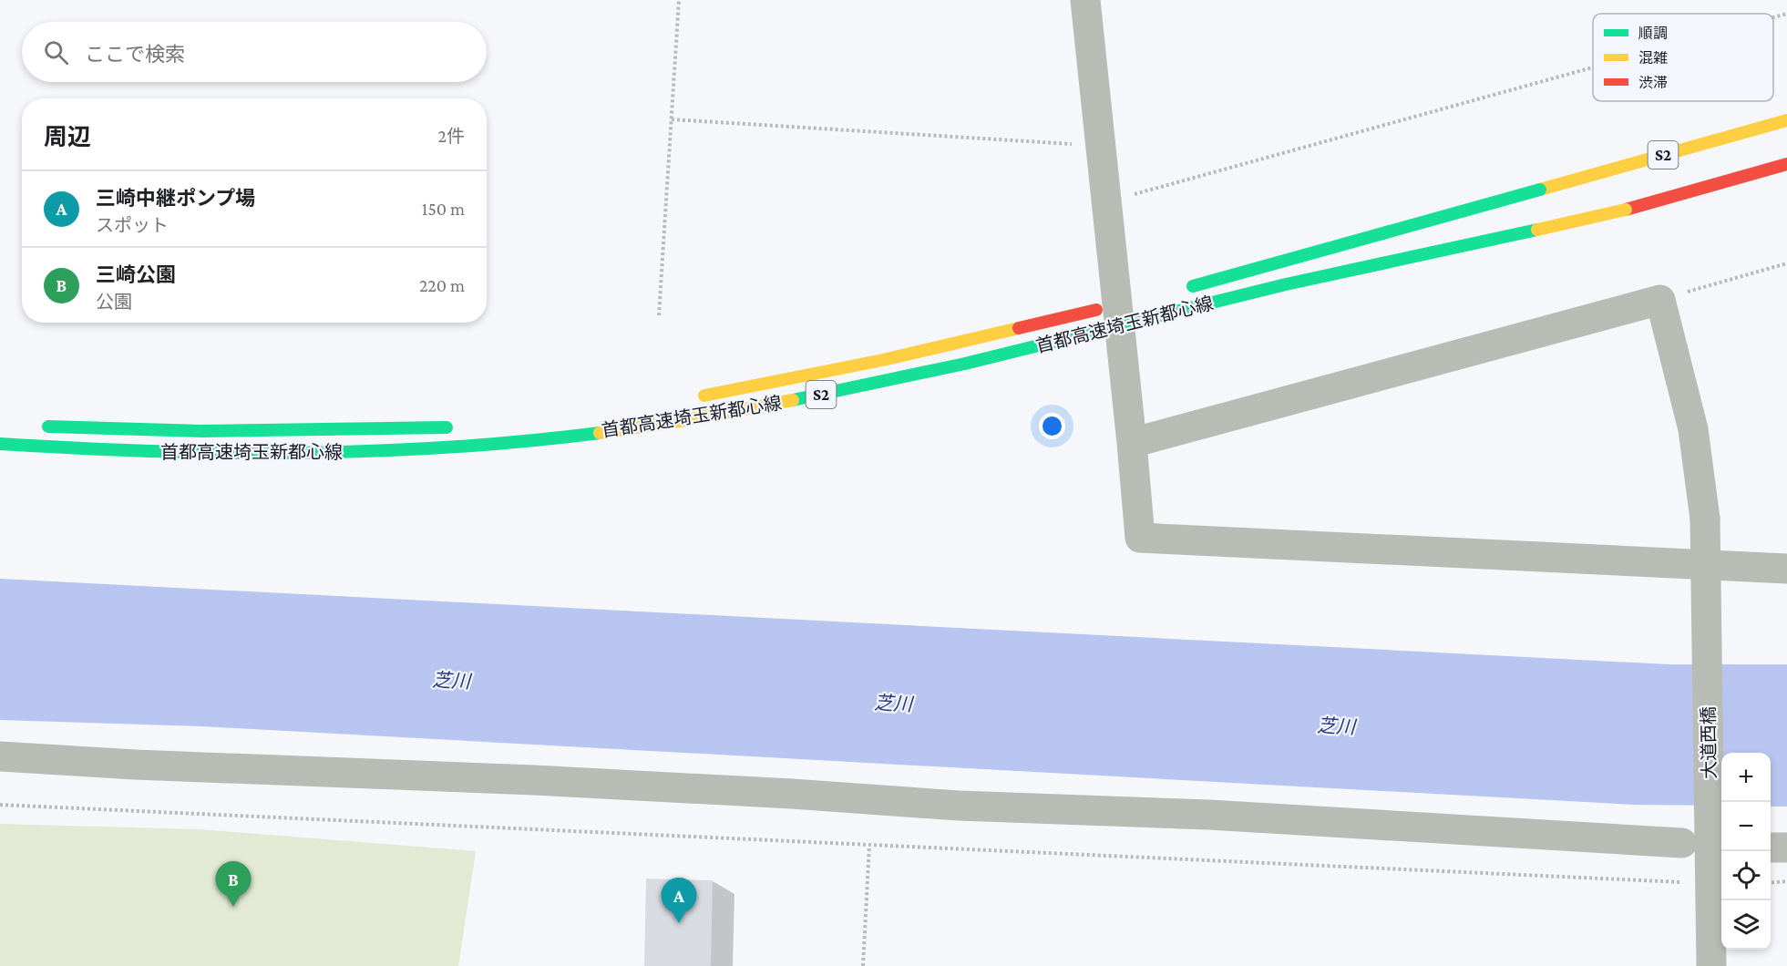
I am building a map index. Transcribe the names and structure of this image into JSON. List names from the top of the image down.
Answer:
{
  "streets": {
    "highway": ["S2", "首都高速埼玉新都心線"],
    "street": ["大道西橋"]
  },
  "water": ["芝川"],
  "legend": ["順調", "混雑", "渋滞"],
  "page": {
    "search": "ここで検索",
    "heading": ["周辺", "2件"],
    "list": [
      {
        "mark": "A",
        "name": "三崎中継ポンプ場",
        "note": "スポット",
        "value": "150 m"
      },
      {
        "mark": "B",
        "name": "三崎公園",
        "note": "公園",
        "value": "220 m"
      }
    ],
    "map_buttons": ["+", "−"],
    "pins": ["B", "A"]
  }
}
